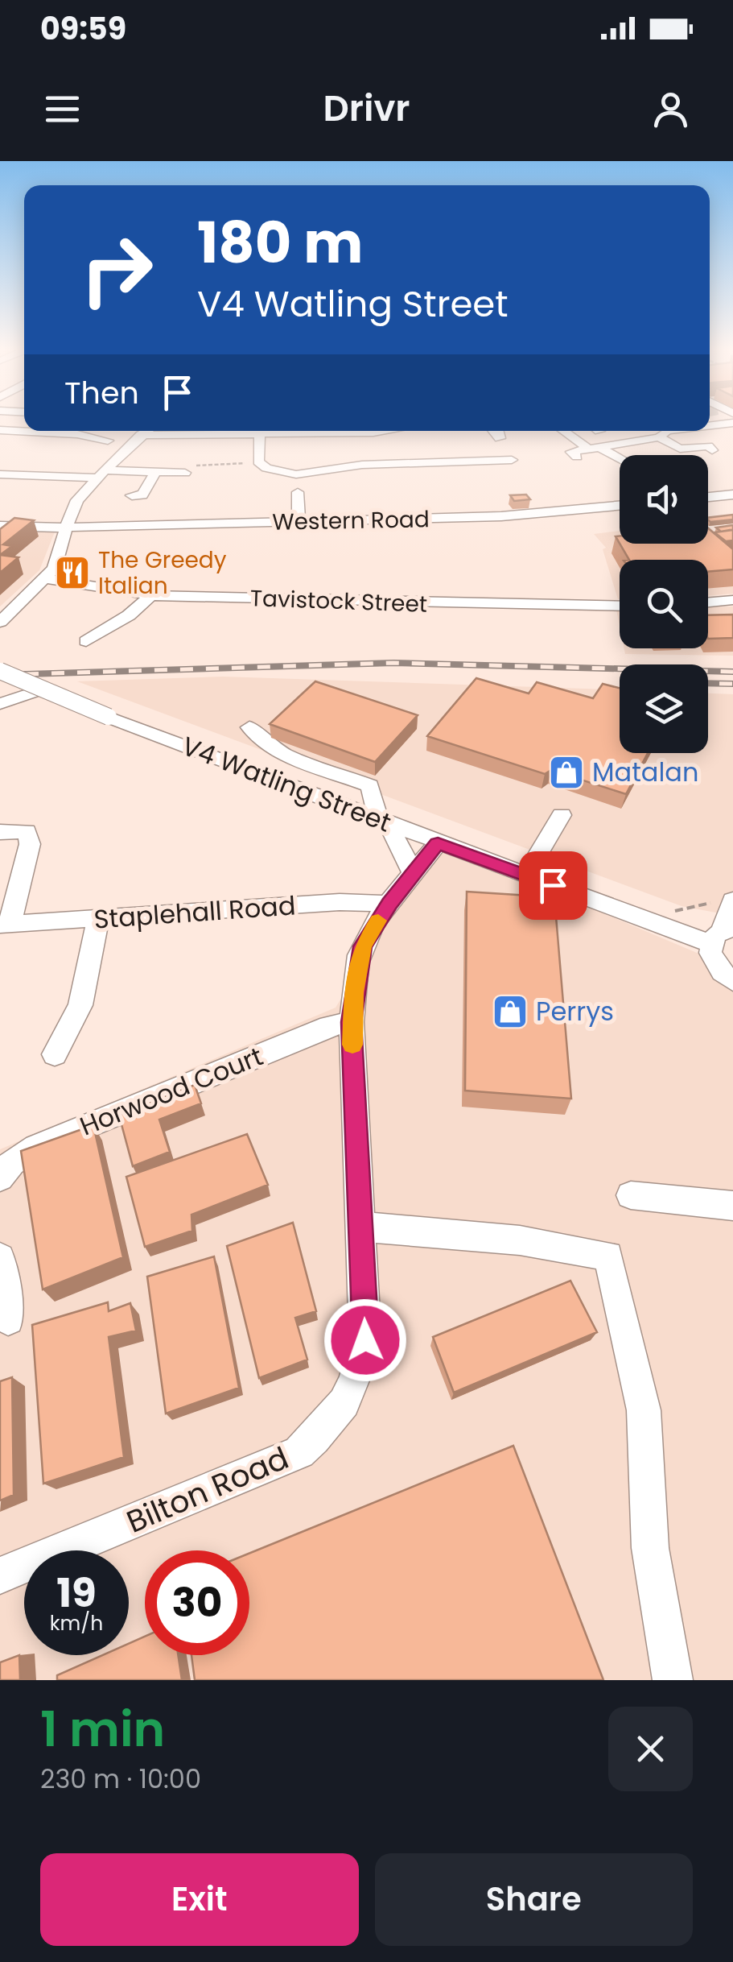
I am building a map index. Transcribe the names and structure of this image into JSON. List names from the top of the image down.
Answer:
{
  "streets": {
    "street": [
      "Western Road",
      "Tavistock Street",
      "V4 Watling Street",
      "Staplehall Road",
      "Horwood Court",
      "Bilton Road"
    ]
  },
  "crossings": [
    ["V4 Watling Street", "Bilton Road"],
    ["Staplehall Road", "Bilton Road"],
    ["Horwood Court", "Bilton Road"]
  ],
  "places": {
    "restaurant": ["The Greedy Italian"],
    "shop": ["Matalan", "Perrys"]
  },
  "page": {
    "status": "09:59",
    "header": "Drivr",
    "turn": ["180 m", "V4 Watling Street"],
    "then": "Then",
    "speed": "19 km/h",
    "limit": "30",
    "heading": ["1 min", "230 m · 10:00"],
    "buttons": ["Exit", "Share"]
  }
}
